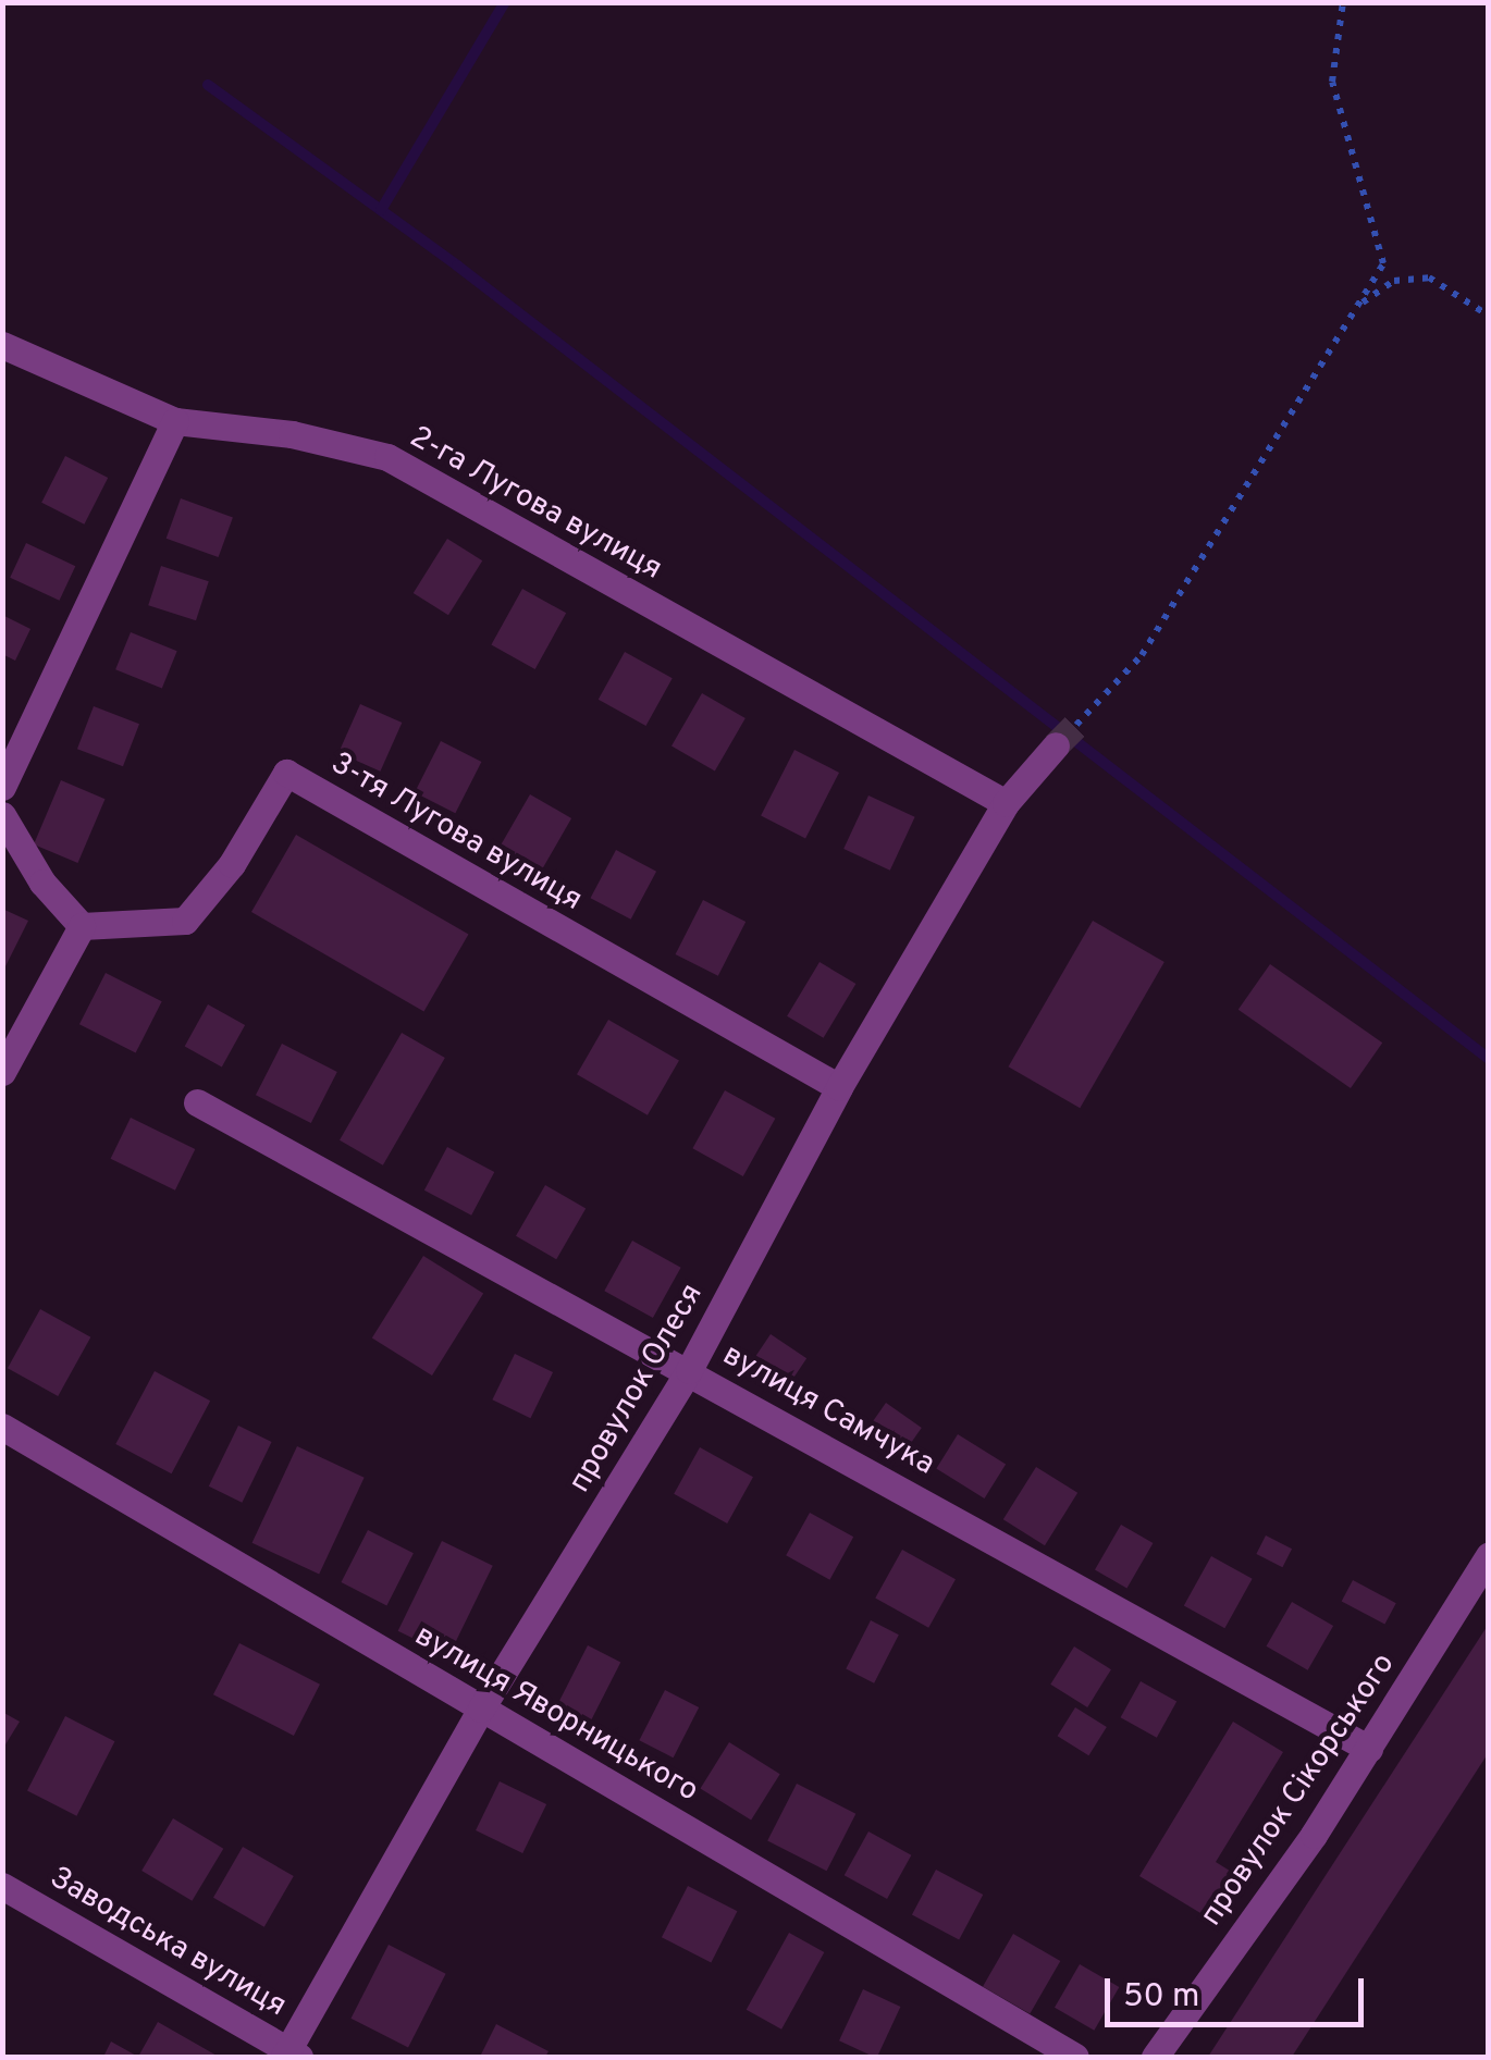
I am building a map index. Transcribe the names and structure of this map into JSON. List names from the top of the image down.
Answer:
{
  "streets": {
    "street": [
      "2-га Лугова вулиця",
      "3-тя Лугова вулиця",
      "провулок Олеся",
      "вулиця Самчука",
      "вулиця Яворницького",
      "провулок Сікорського",
      "Заводська вулиця"
    ]
  },
  "crossings": [
    ["2-га Лугова вулиця", "провулок Олеся"],
    ["3-тя Лугова вулиця", "провулок Олеся"],
    ["провулок Олеся", "вулиця Самчука"],
    ["провулок Олеся", "вулиця Яворницького"],
    ["провулок Олеся", "Заводська вулиця"],
    ["вулиця Самчука", "провулок Сікорського"]
  ],
  "scale_bar": "50 m"
}
